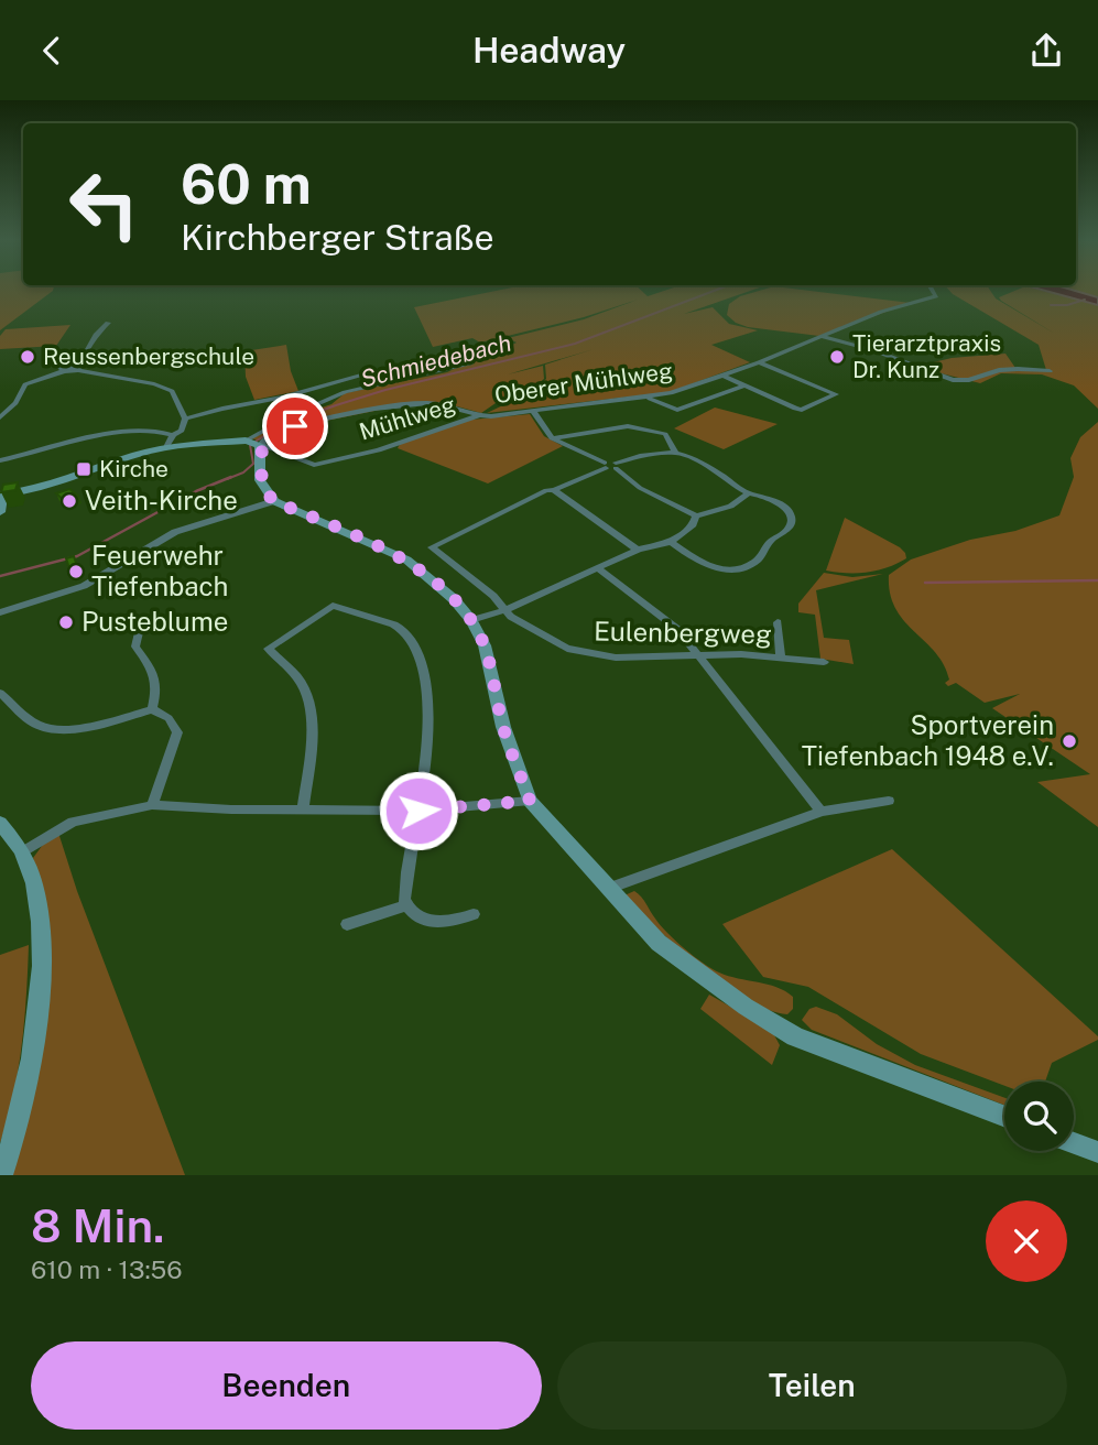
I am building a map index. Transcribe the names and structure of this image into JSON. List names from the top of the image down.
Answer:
{
  "streets": {
    "street": ["Oberer Mühlweg", "Mühlweg", "Eulenbergweg"]
  },
  "crossings": [
    ["Oberer Mühlweg", "Mühlweg"]
  ],
  "water": ["Schmiedebach"],
  "places": {
    "other": [
      "Reussenbergschule",
      "Tierarztpraxis Dr. Kunz",
      "Veith-Kirche",
      "Feuerwehr Tiefenbach",
      "Pusteblume",
      "Sportverein Tiefenbach 1948 e.V."
    ],
    "transit": ["Kirche"]
  },
  "page": {
    "header": "Headway",
    "turn": ["60 m", "Kirchberger Straße"],
    "heading": ["8 Min.", "610 m · 13:56"],
    "buttons": ["Beenden", "Teilen"]
  }
}
